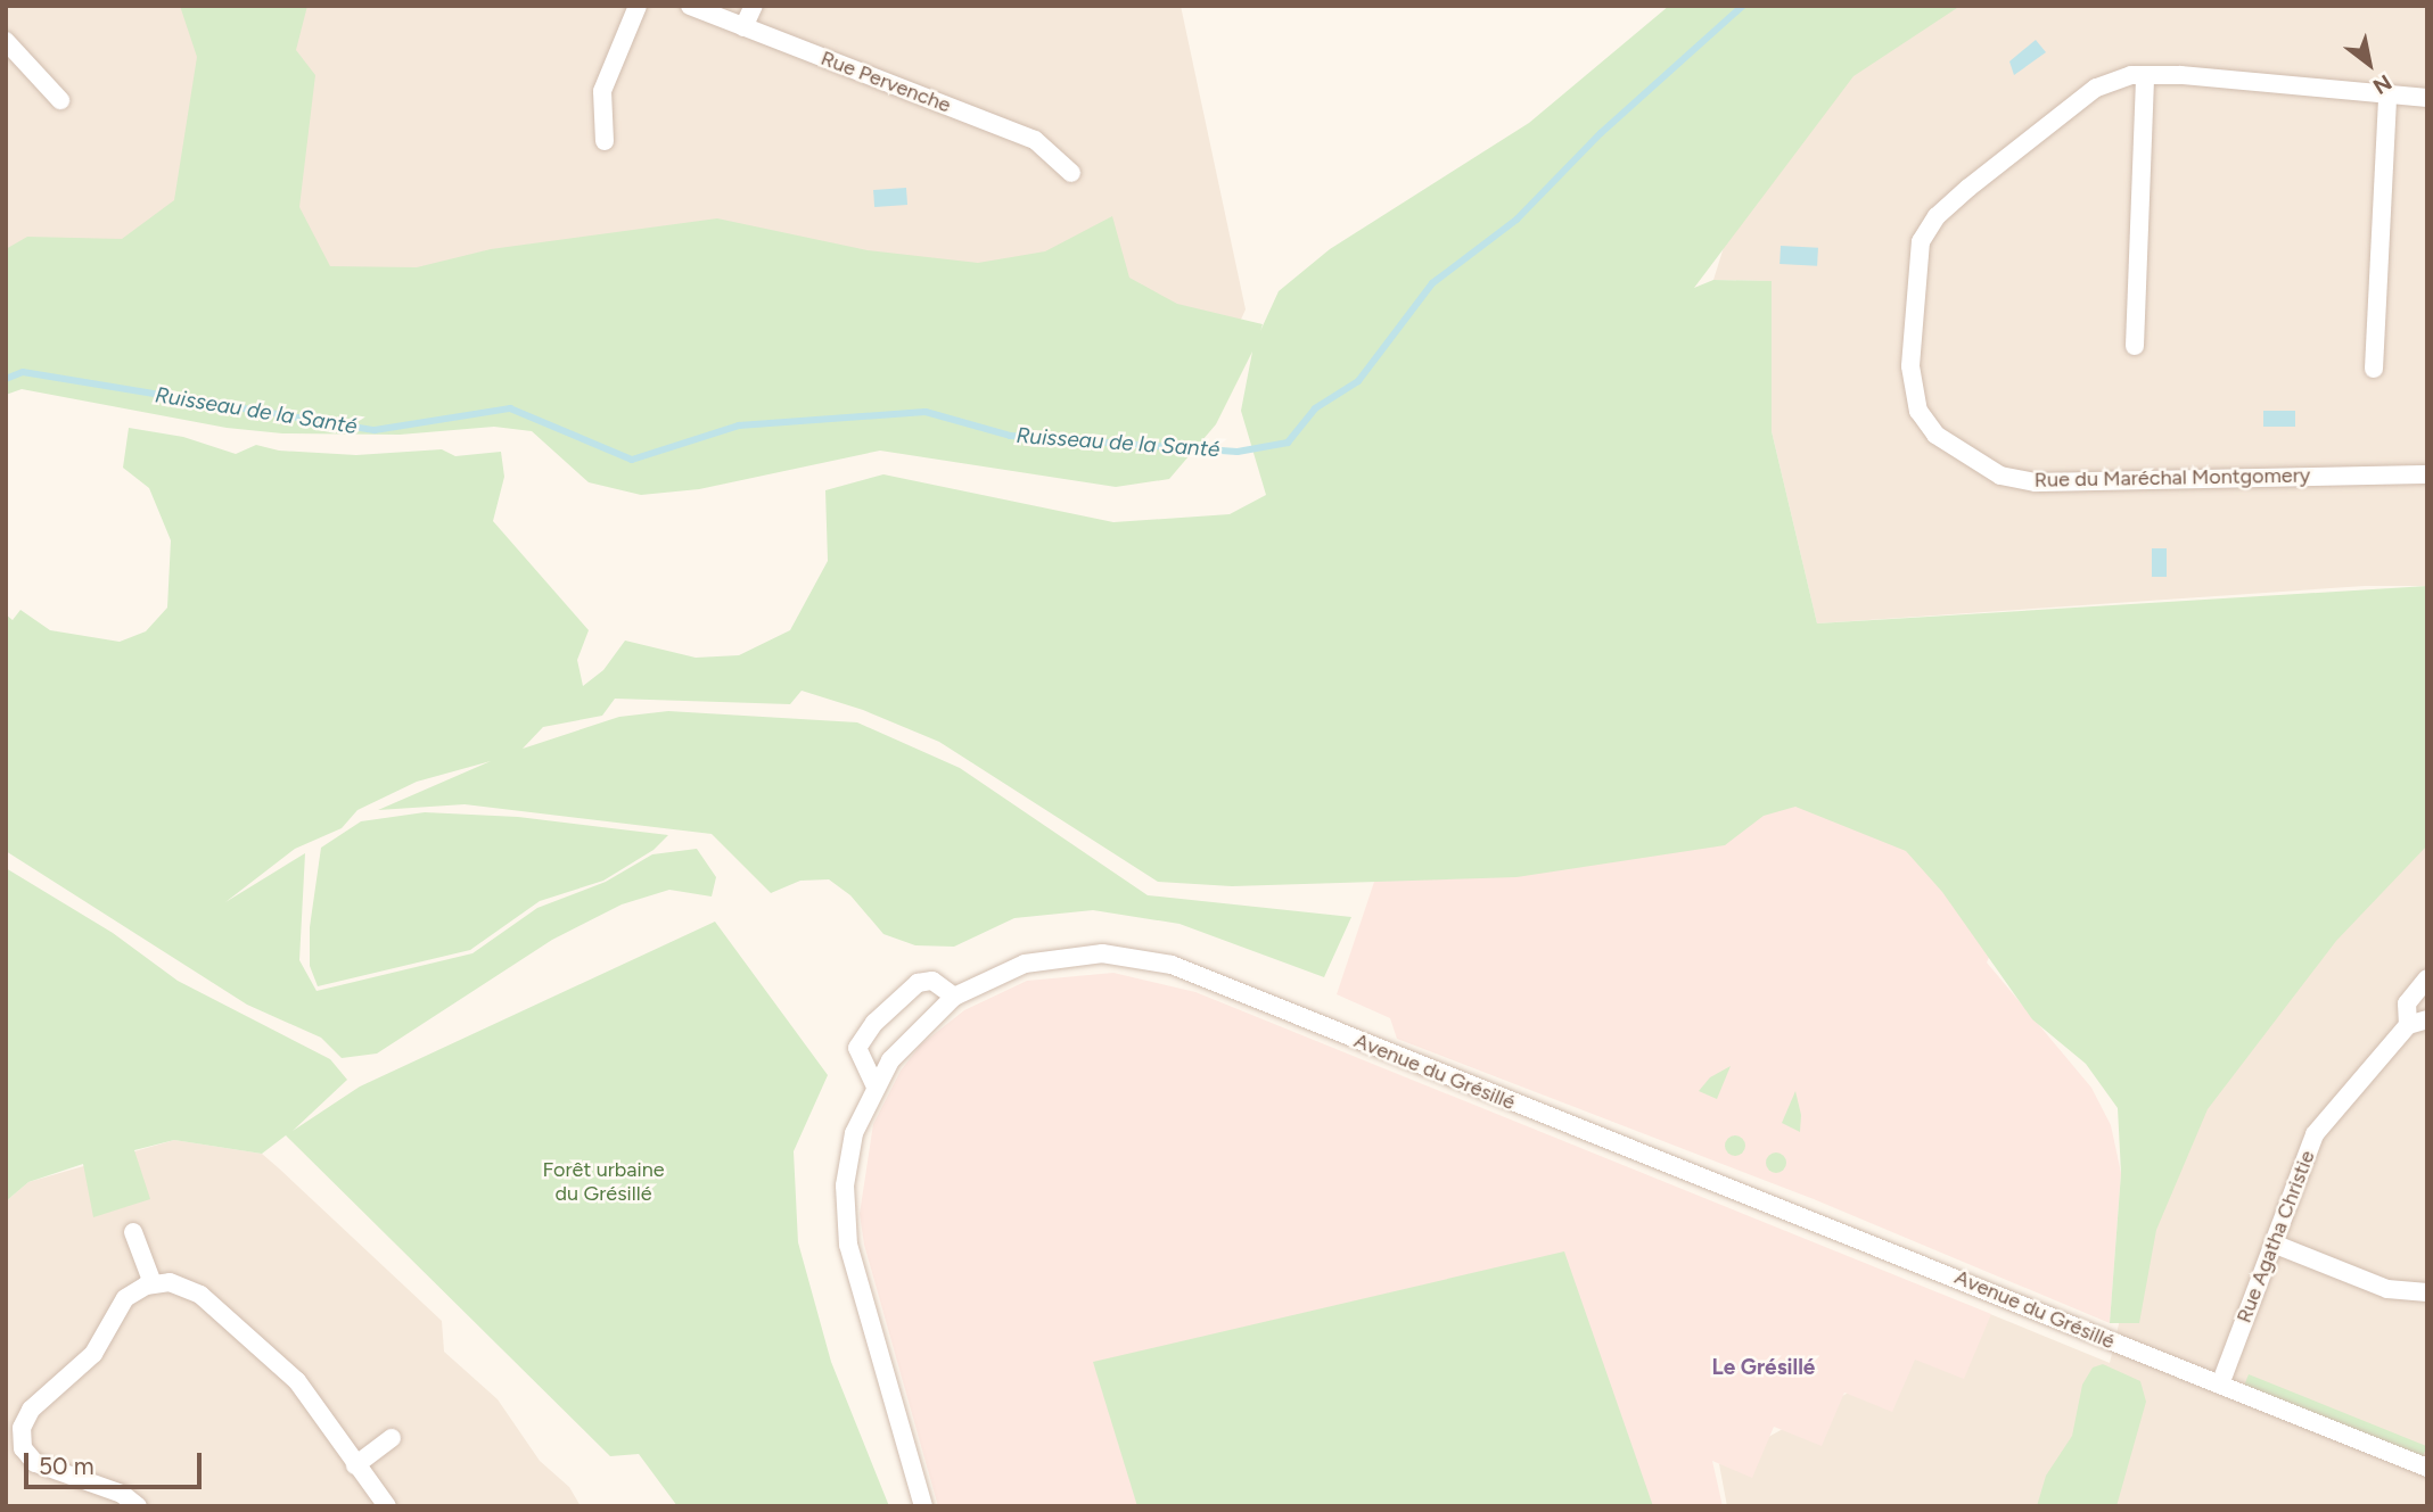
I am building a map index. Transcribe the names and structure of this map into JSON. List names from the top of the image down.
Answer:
{
  "streets": {
    "street": [
      "Rue Pervenche",
      "Rue du Maréchal Montgomery",
      "Avenue du Grésillé",
      "Rue Agatha Christie"
    ]
  },
  "crossings": [
    ["Avenue du Grésillé", "Rue Agatha Christie"]
  ],
  "districts": ["Le Grésillé"],
  "water": ["Ruisseau de la Santé"],
  "parks": ["Forêt urbaine du Grésillé"],
  "scale_bar": "50 m",
  "north": "bottom right"
}
